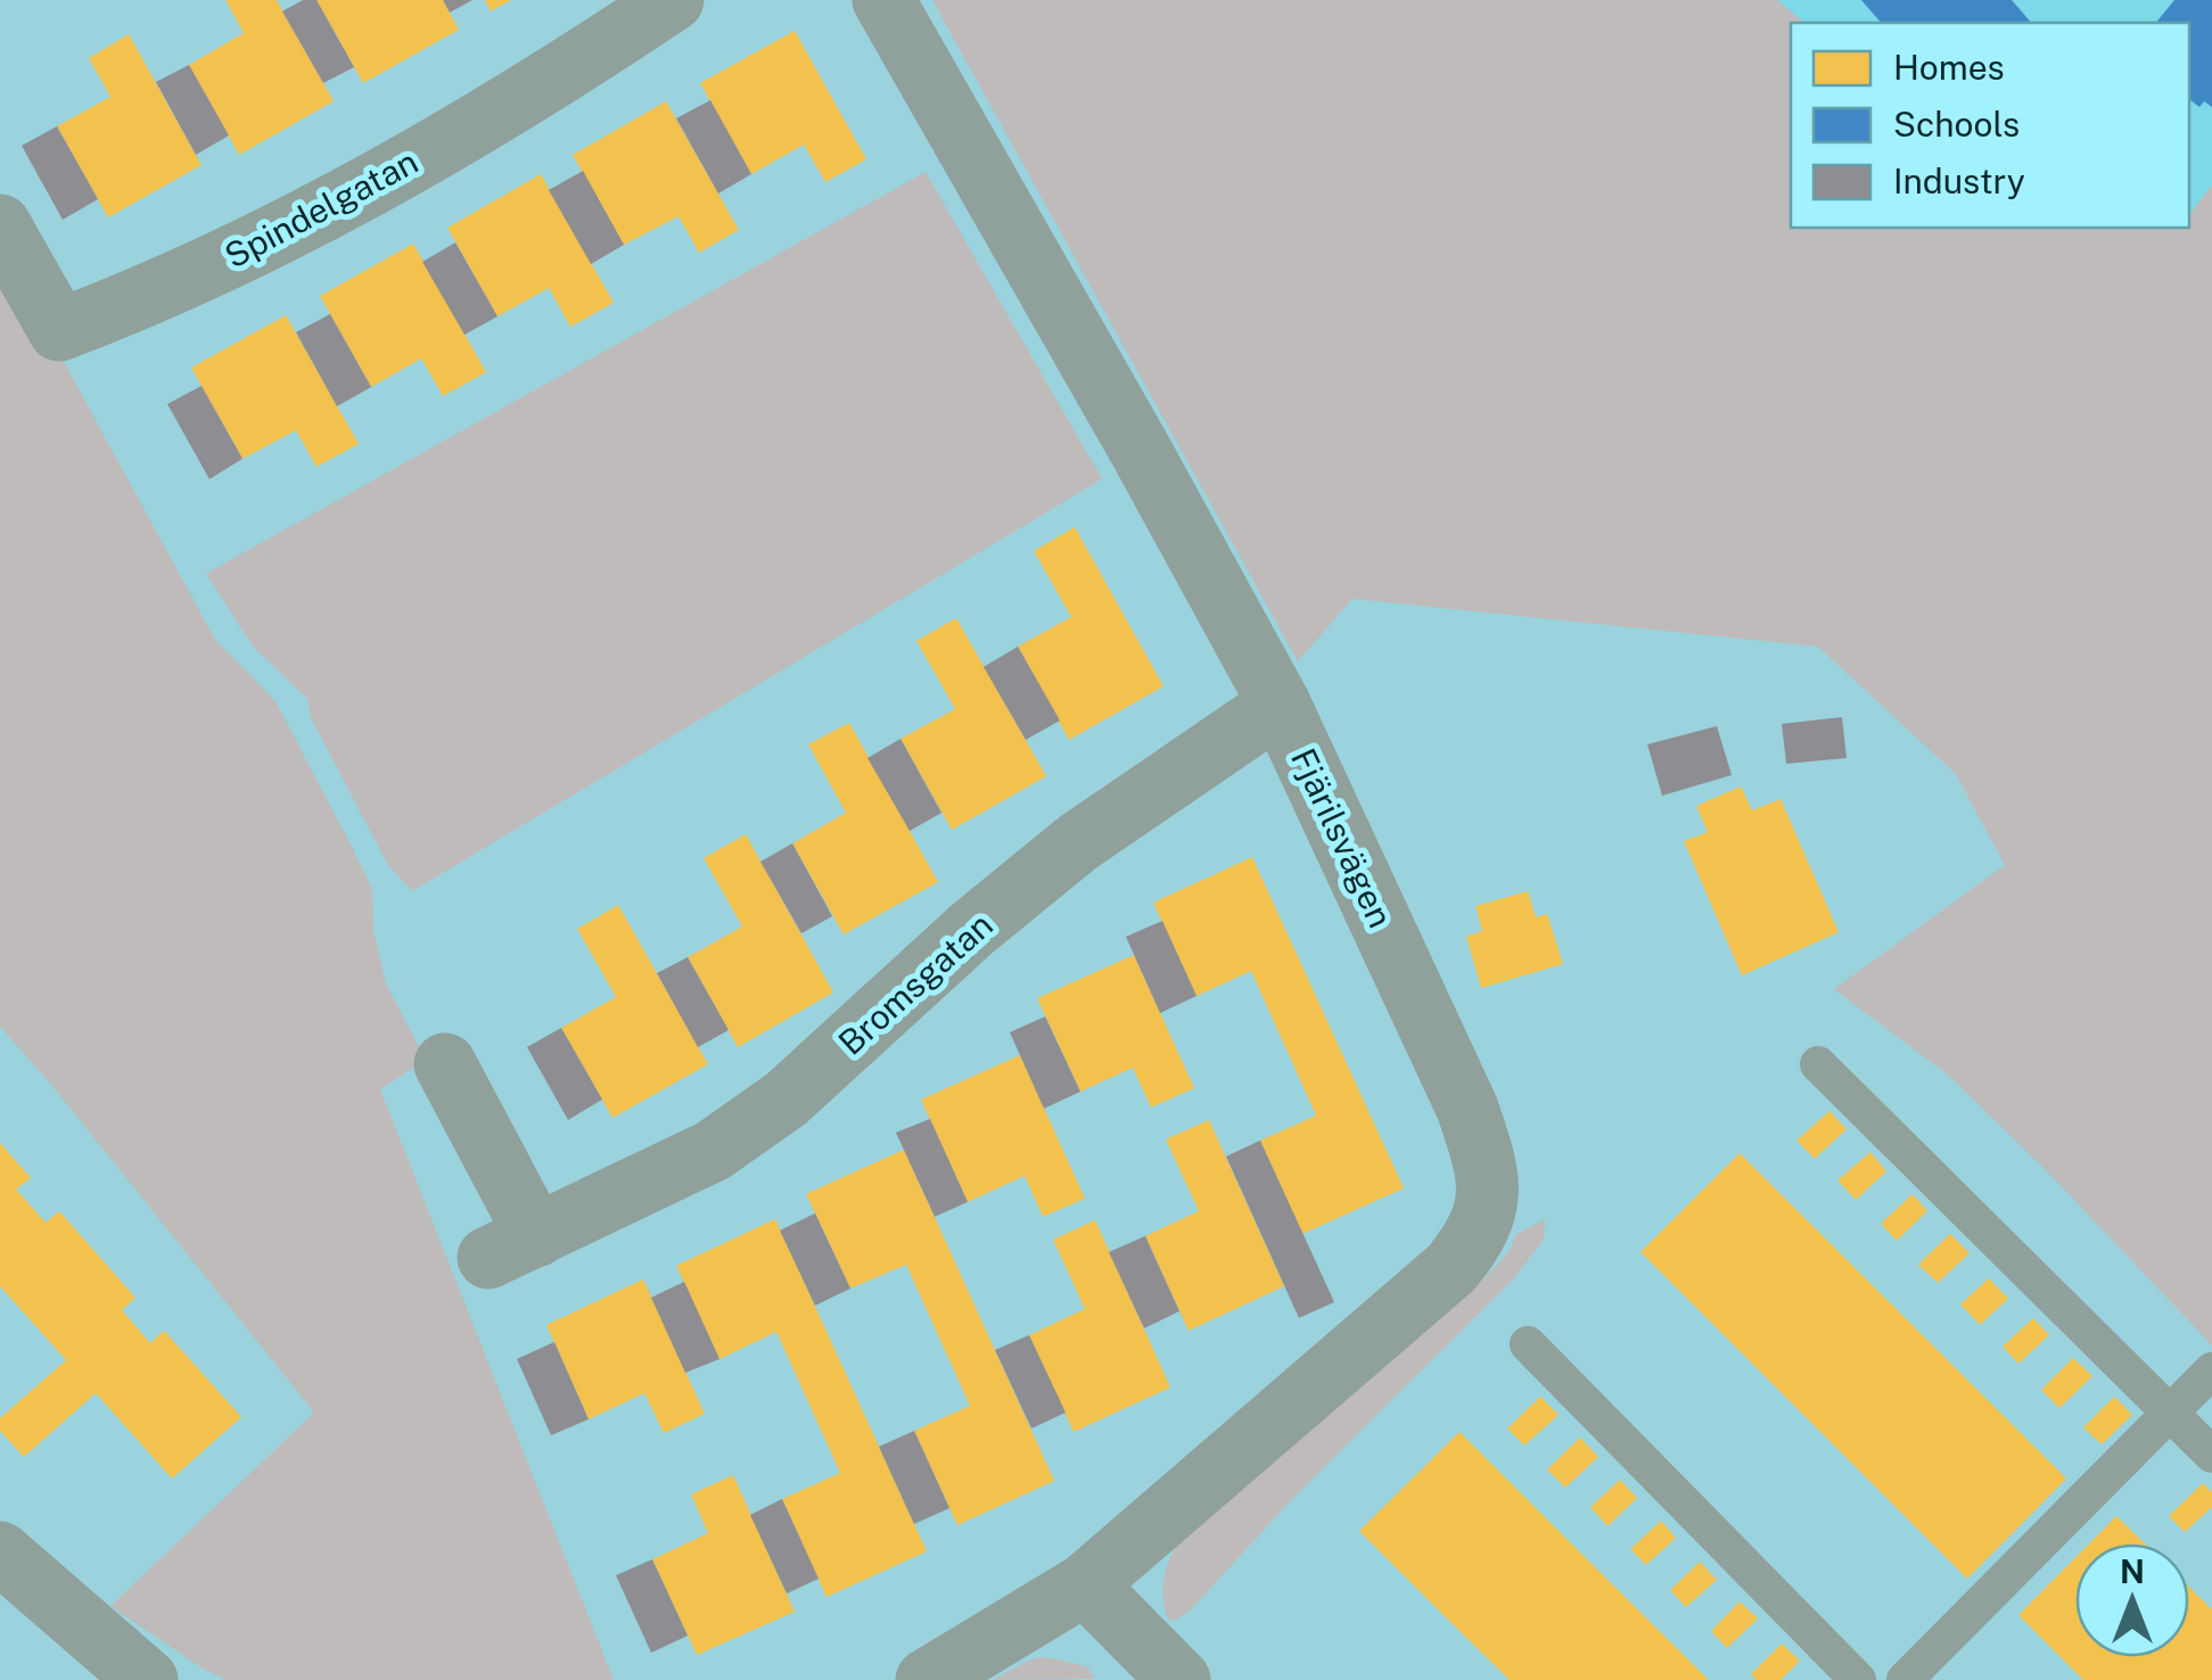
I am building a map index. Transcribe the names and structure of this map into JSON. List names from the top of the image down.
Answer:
{
  "streets": {
    "street": ["Spindelgatan", "Fjärilsvägen", "Bromsgatan"]
  },
  "crossings": [
    ["Fjärilsvägen", "Bromsgatan"]
  ],
  "legend": ["Homes", "Schools", "Industry"],
  "north": "top"
}
